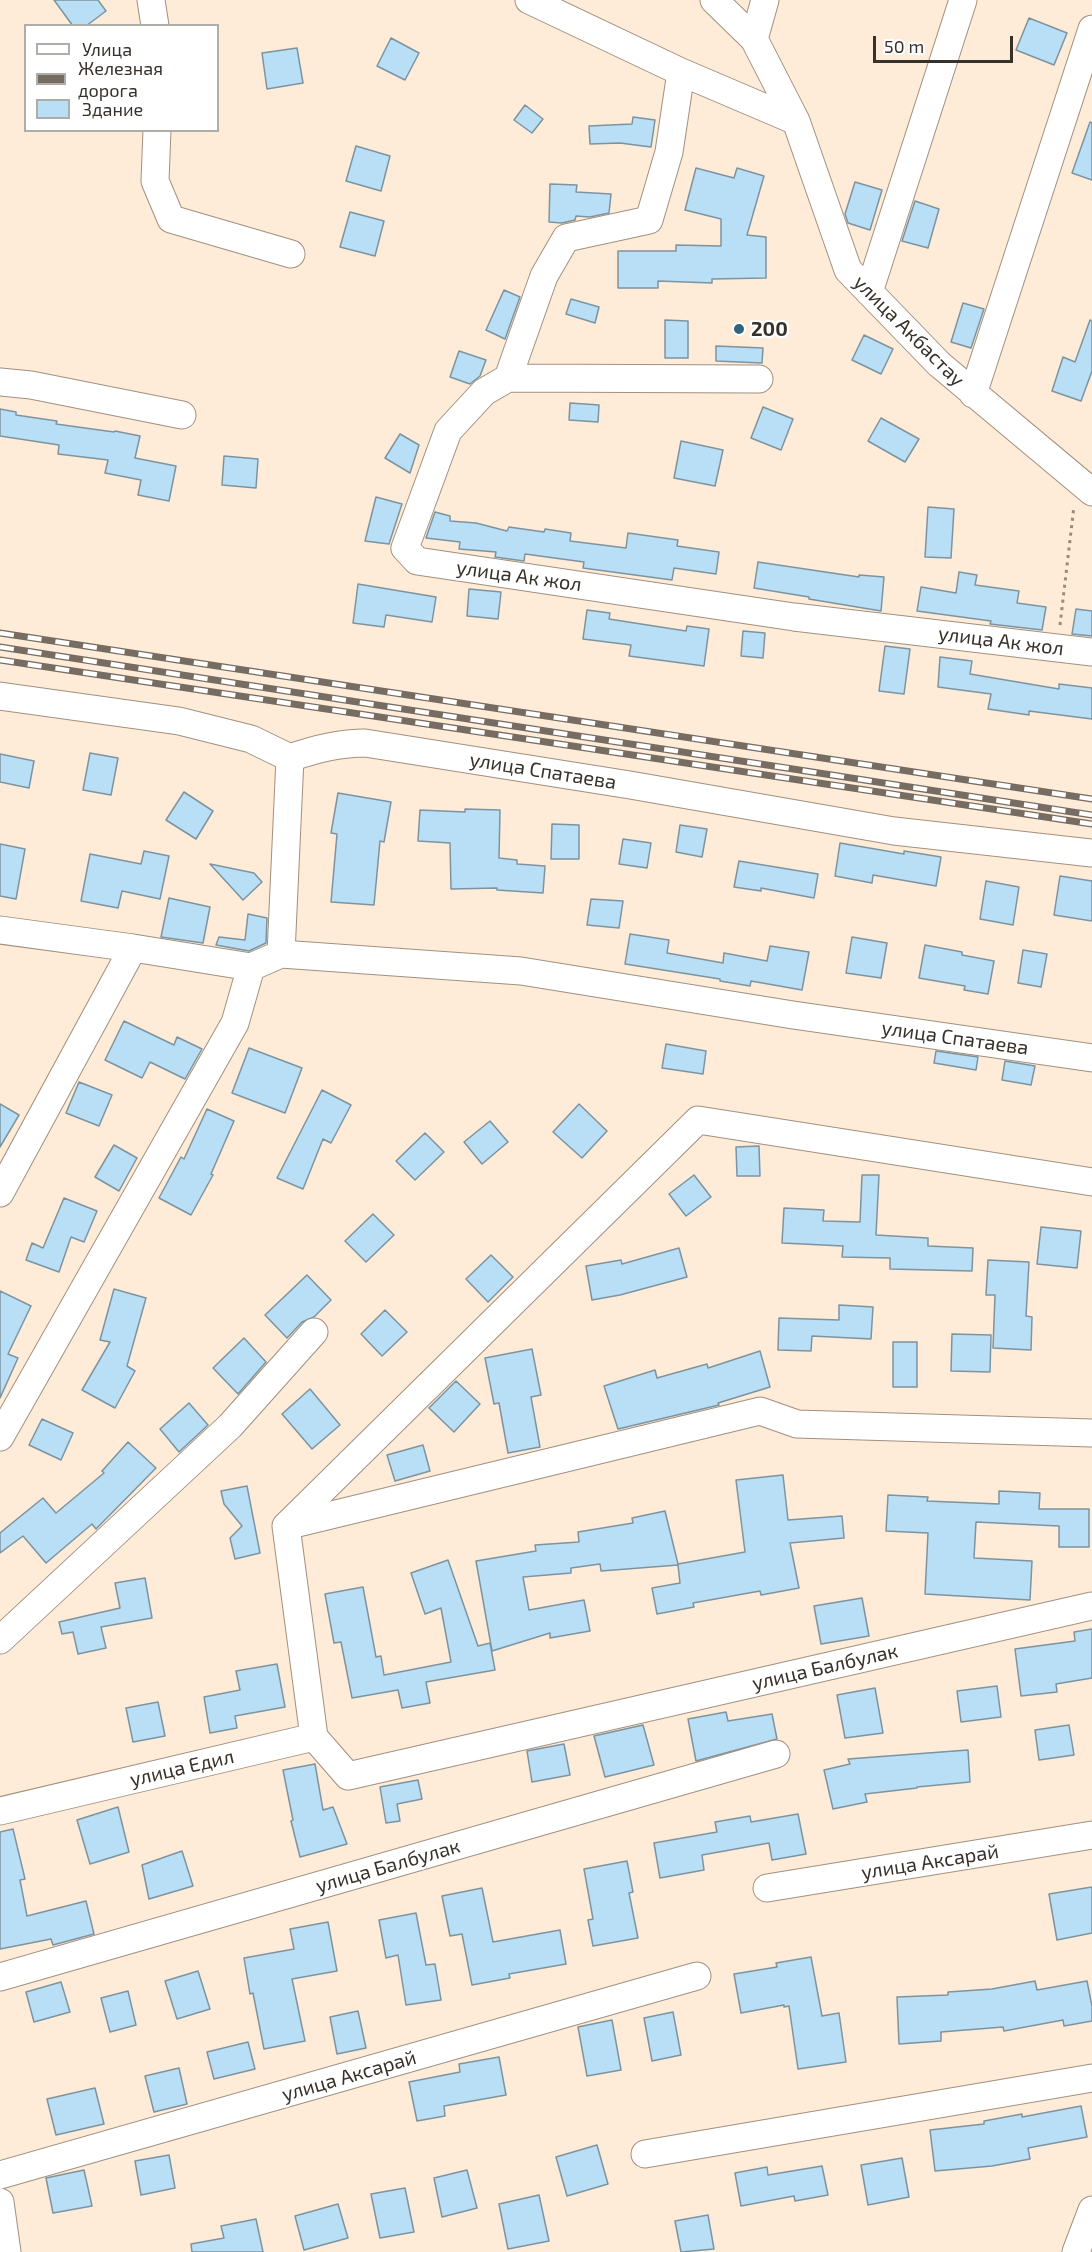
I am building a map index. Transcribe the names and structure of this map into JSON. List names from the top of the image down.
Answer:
{
  "streets": {
    "street": [
      "улица Акбастау",
      "улица Ак жол",
      "улица Спатаева",
      "улица Балбулак",
      "улица Едил",
      "улица Аксарай"
    ]
  },
  "crossings": [
    ["улица Балбулак", "улица Едил"]
  ],
  "places": ["200"],
  "legend": ["Улица", "Железная дорога", "Здание"],
  "scale_bar": "50 m"
}
